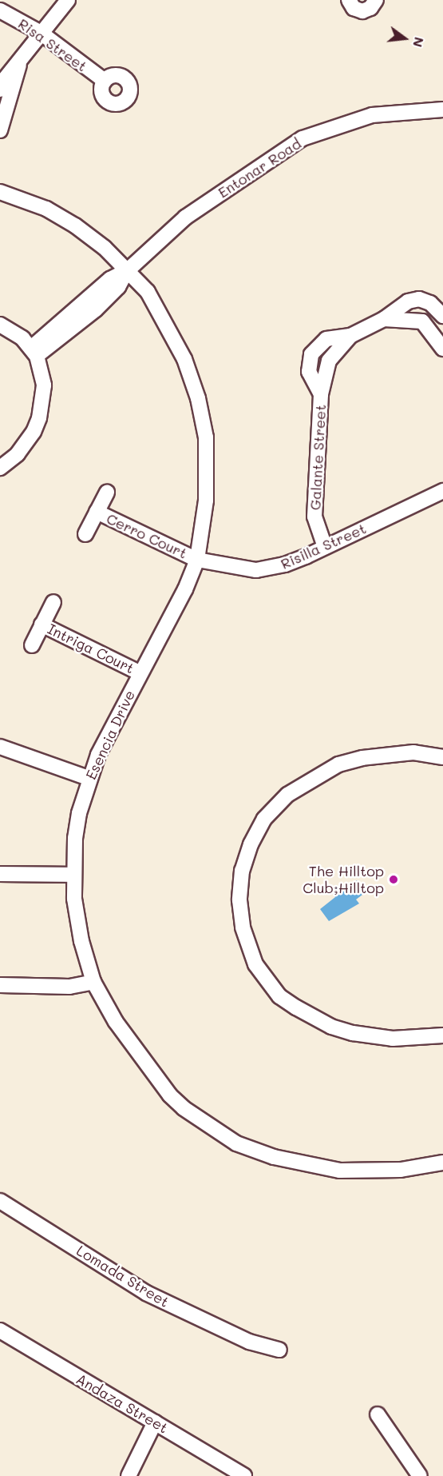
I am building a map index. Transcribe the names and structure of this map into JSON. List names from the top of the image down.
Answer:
{
  "streets": {
    "street": [
      "Risa Street",
      "Entonar Road",
      "Galante Street",
      "Cerro Court",
      "Risilla Street",
      "Intriga Court",
      "Esencia Drive",
      "Lomada Street",
      "Andaza Street"
    ]
  },
  "crossings": [
    ["Entonar Road", "Esencia Drive"],
    ["Galante Street", "Risilla Street"],
    ["Cerro Court", "Risilla Street"],
    ["Cerro Court", "Esencia Drive"],
    ["Risilla Street", "Esencia Drive"],
    ["Intriga Court", "Esencia Drive"]
  ],
  "places": ["The Hilltop Club;Hilltop"],
  "north": "right"
}
